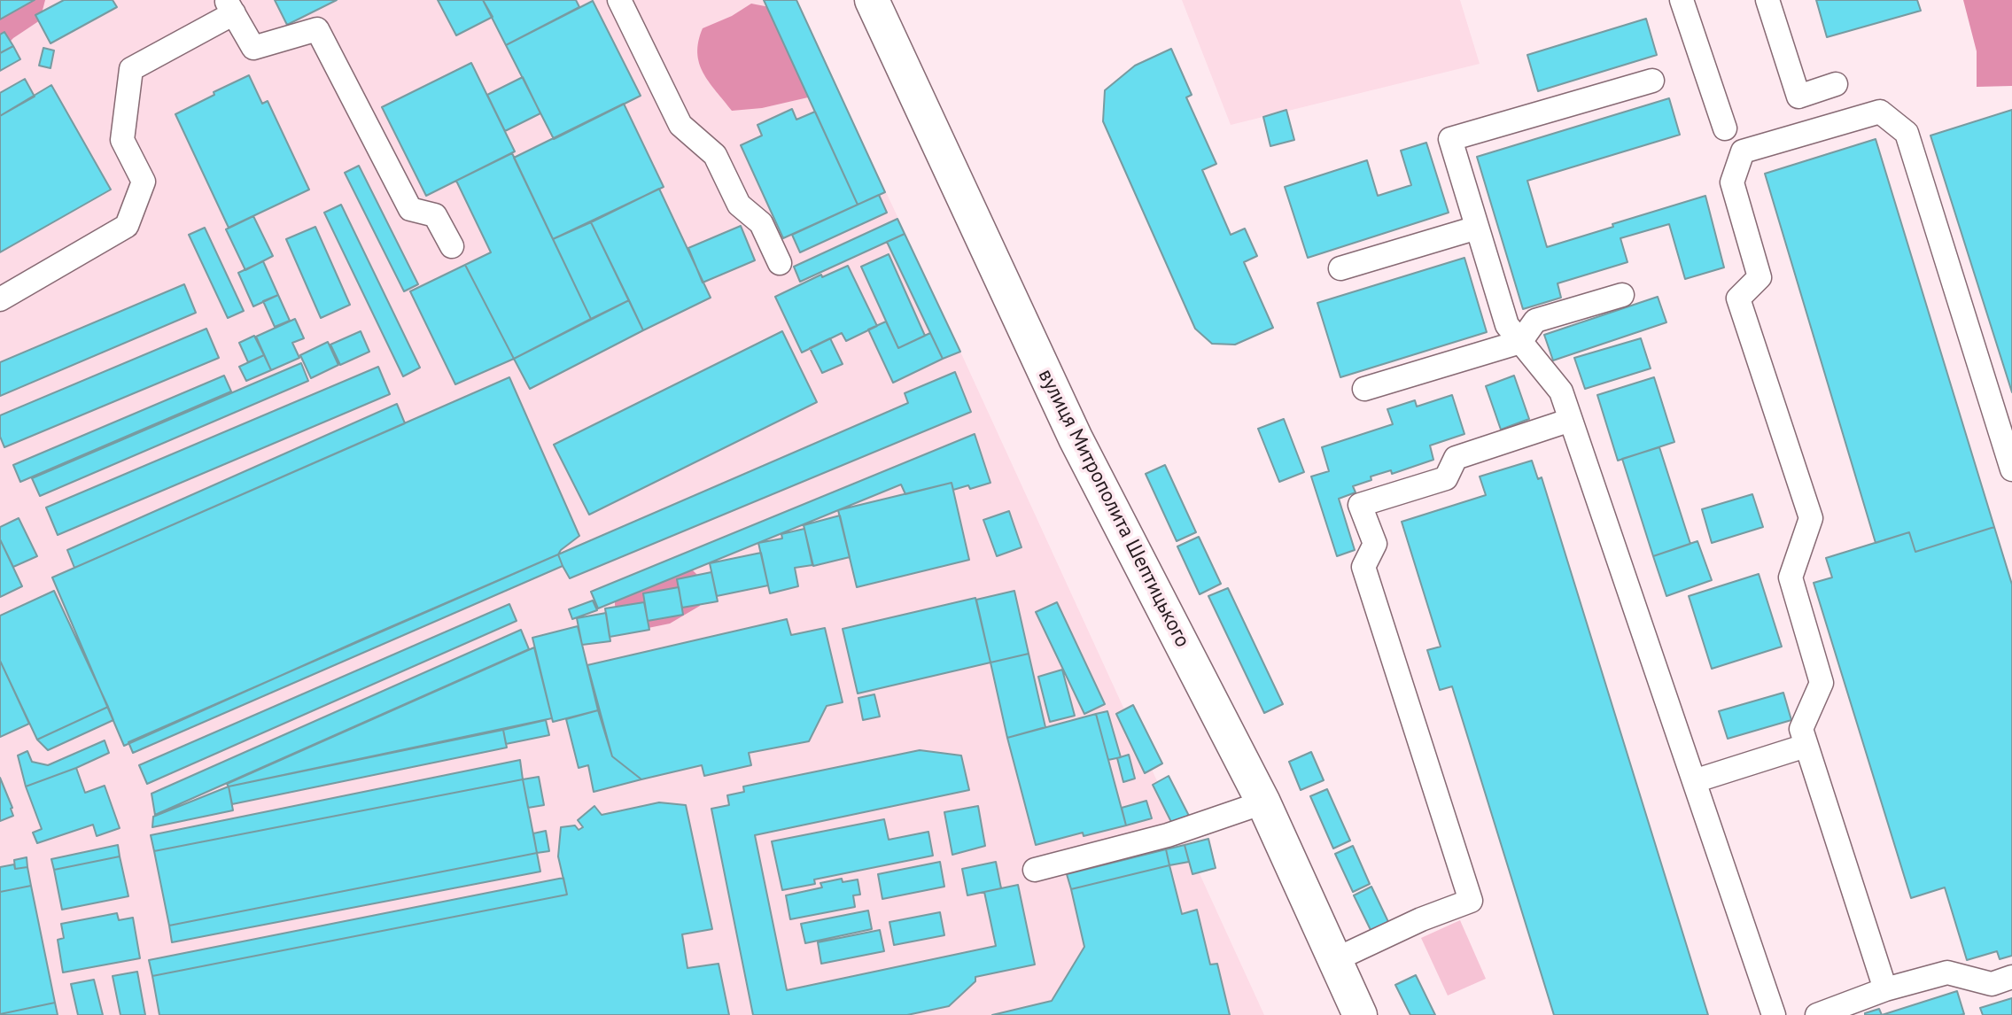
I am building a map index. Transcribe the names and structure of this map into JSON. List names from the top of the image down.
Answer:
{
  "streets": {
    "street": ["вулиця Митрополита Шептицького"]
  }
}
